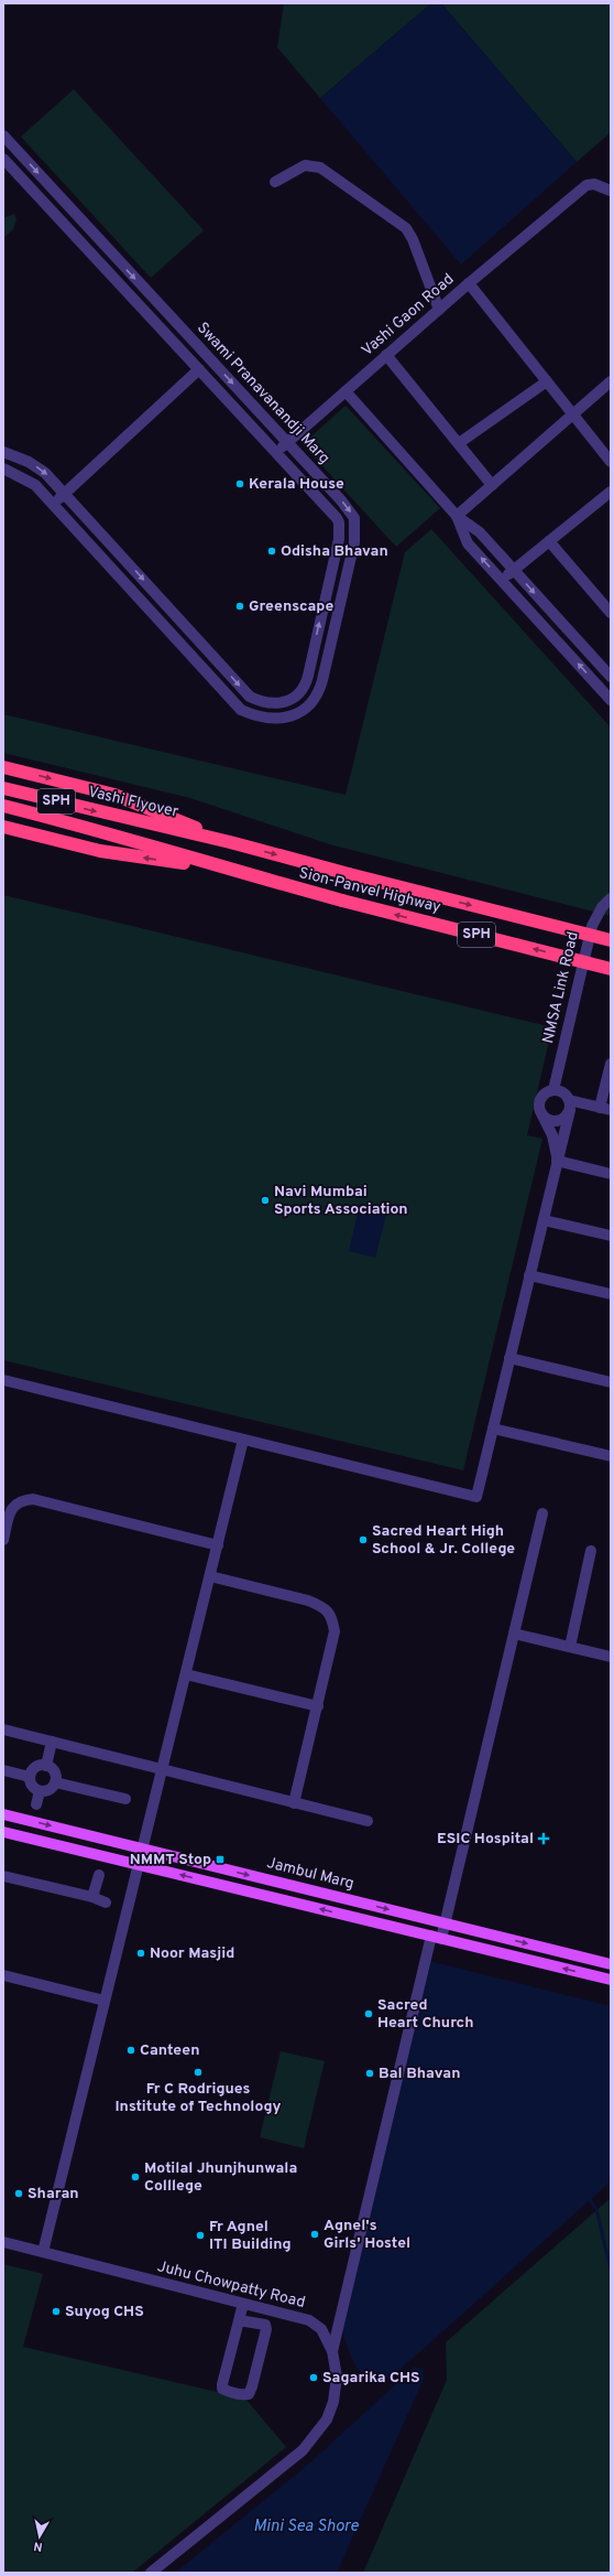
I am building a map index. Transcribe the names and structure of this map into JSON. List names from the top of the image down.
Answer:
{
  "streets": {
    "highway": ["SPH", "Vashi Flyover", "Sion-Panvel Highway"],
    "main road": ["Jambul Marg"],
    "street": [
      "Vashi Gaon Road",
      "Swami Pranavanandji Marg",
      "NMSA Link Road",
      "Juhu Chowpatty Road"
    ]
  },
  "crossings": [
    ["Vashi Gaon Road", "Swami Pranavanandji Marg"],
    ["SPH", "Sion-Panvel Highway"],
    ["Vashi Flyover", "Sion-Panvel Highway"]
  ],
  "water": ["Mini Sea Shore"],
  "places": {
    "other": [
      "Kerala House",
      "Odisha Bhavan",
      "Greenscape",
      "Navi Mumbai Sports Association",
      "Sacred Heart High School & Jr. College",
      "Noor Masjid",
      "Sacred Heart Church",
      "Canteen",
      "Fr C Rodrigues Institute of Technology",
      "Bal Bhavan",
      "Motilal Jhunjhunwala Colllege",
      "Sharan",
      "Agnel's Girls' Hostel",
      "Fr Agnel ITI Building",
      "Suyog CHS",
      "Sagarika CHS"
    ],
    "health": ["ESIC Hospital"],
    "transit": ["NMMT Stop"]
  },
  "north": "bottom"
}
